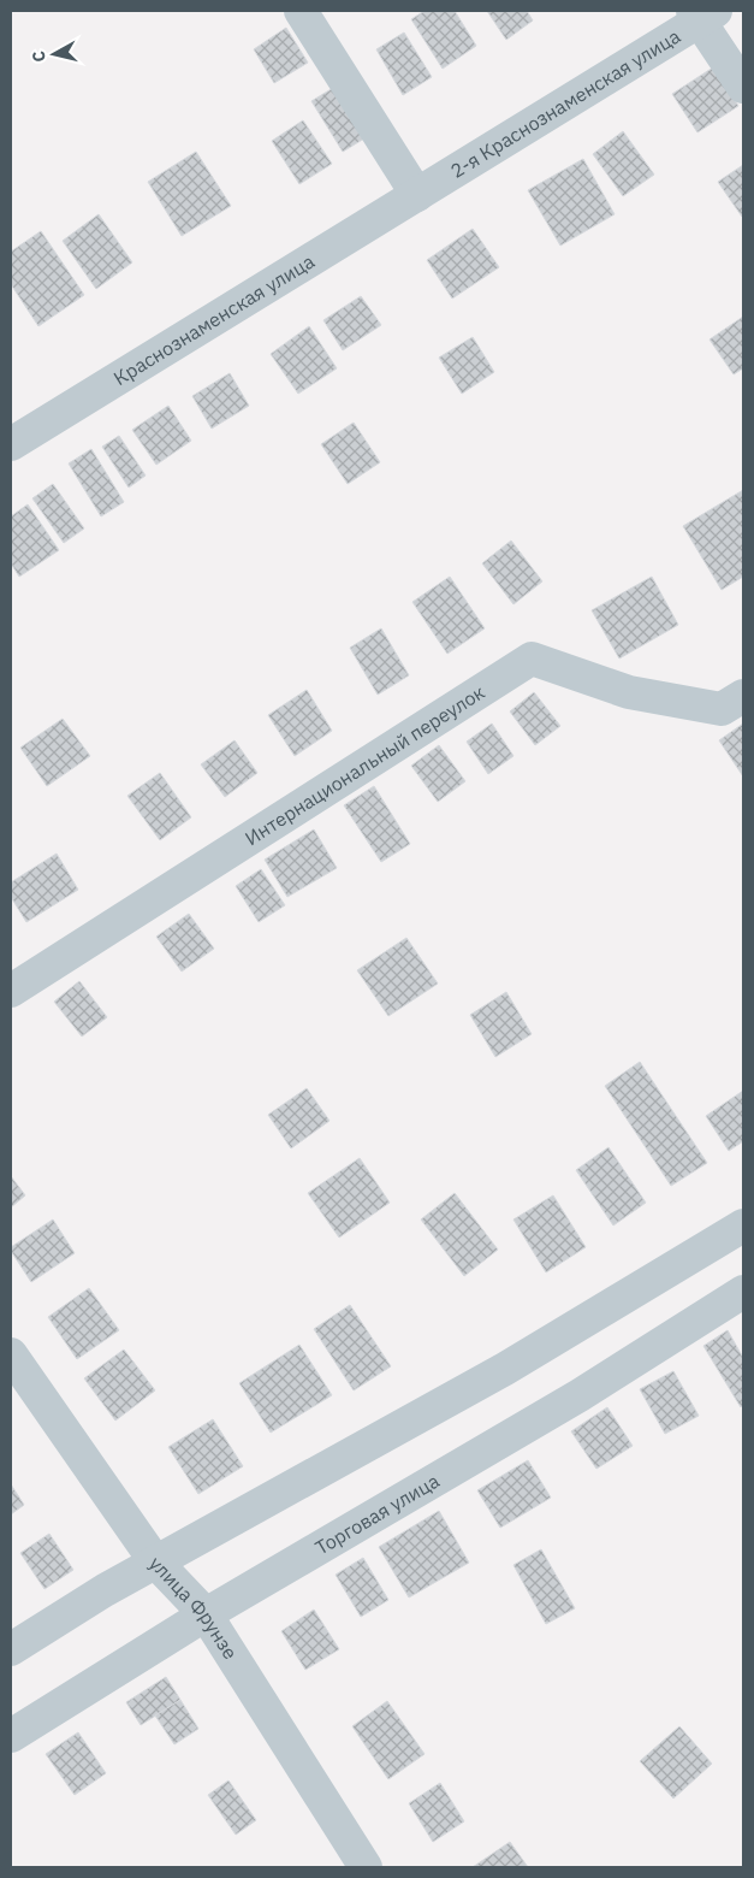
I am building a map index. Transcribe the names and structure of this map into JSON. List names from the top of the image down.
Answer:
{
  "streets": {
    "street": [
      "2-я Краснознаменская улица",
      "Краснознаменская улица",
      "Интернациональный переулок",
      "Торговая улица",
      "улица Фрунзе"
    ]
  },
  "crossings": [
    ["2-я Краснознаменская улица", "Краснознаменская улица"],
    ["Торговая улица", "улица Фрунзе"]
  ],
  "north": "left"
}
